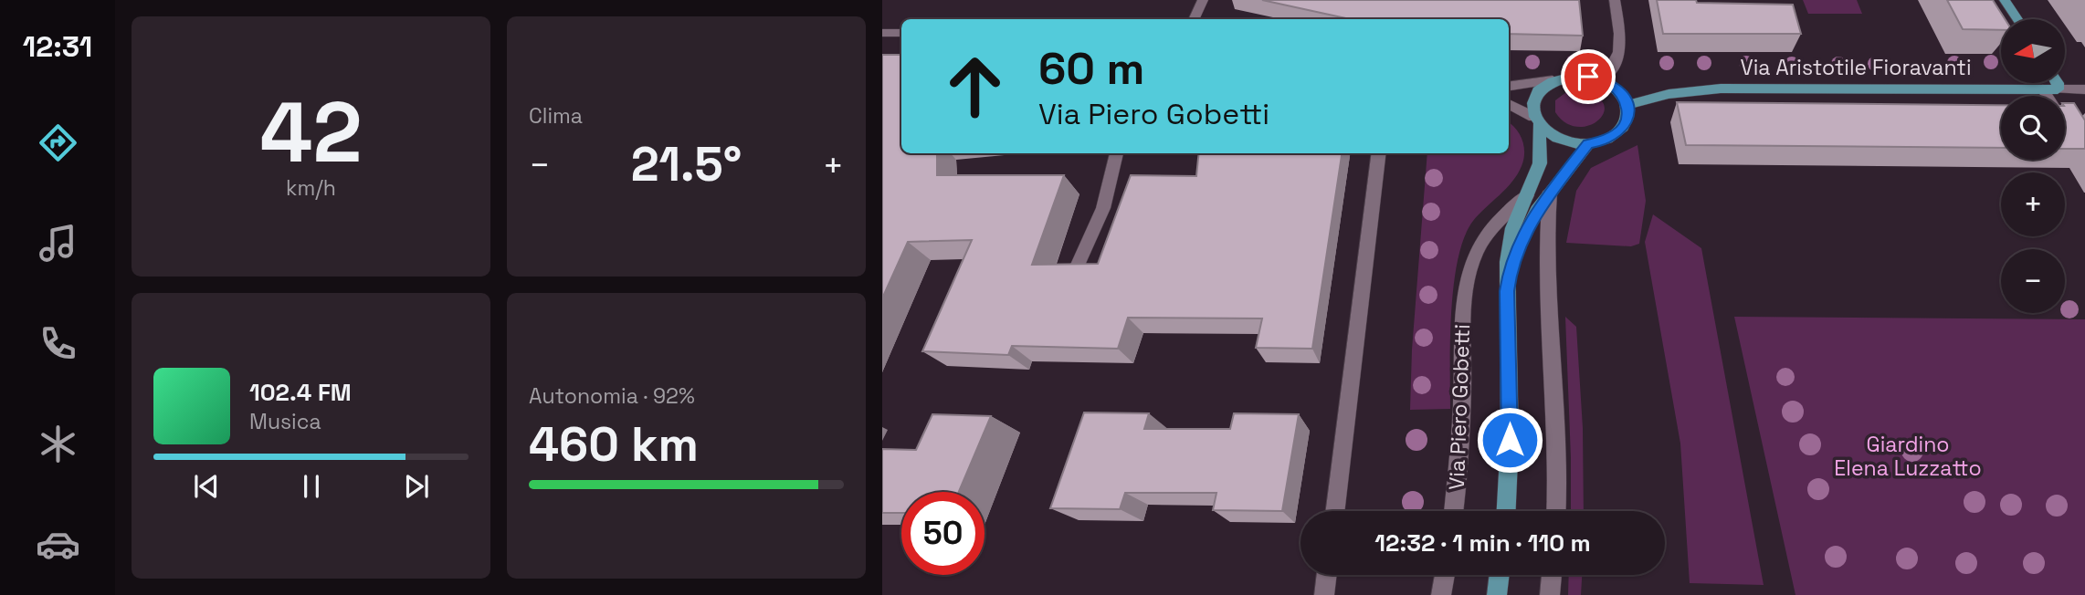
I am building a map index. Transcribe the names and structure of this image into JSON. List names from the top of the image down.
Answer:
{
  "streets": {
    "main road": ["Via Aristotile Fioravanti", "Via Piero Gobetti"]
  },
  "crossings": [
    ["Via Aristotile Fioravanti", "Via Piero Gobetti"]
  ],
  "parks": ["Giardino Elena Luzzatto"],
  "north": "left",
  "page": {
    "tabs": "12:31",
    "tile": [
      ["42", "km/h"],
      "Clima",
      ["Autonomia · 92%", "460 km"]
    ],
    "map_buttons": ["+", "−"],
    "turn": ["60 m", "Via Piero Gobetti"],
    "heat": ["−", "21.5°", "+"],
    "song": ["102.4 FM", "Musica"],
    "limit": "50",
    "trip": "12:32 · 1 min · 110 m"
  }
}
